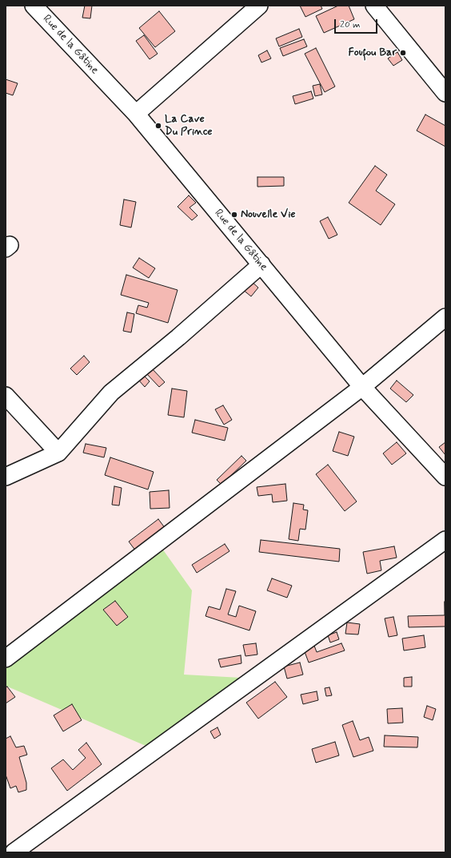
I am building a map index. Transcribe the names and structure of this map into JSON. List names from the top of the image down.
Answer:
{
  "streets": {
    "street": ["Rue de la Gâtine"]
  },
  "places": ["Foufou Bar", "La Cave Du Prince", "Nouvelle Vie"],
  "scale_bar": "20 m"
}
